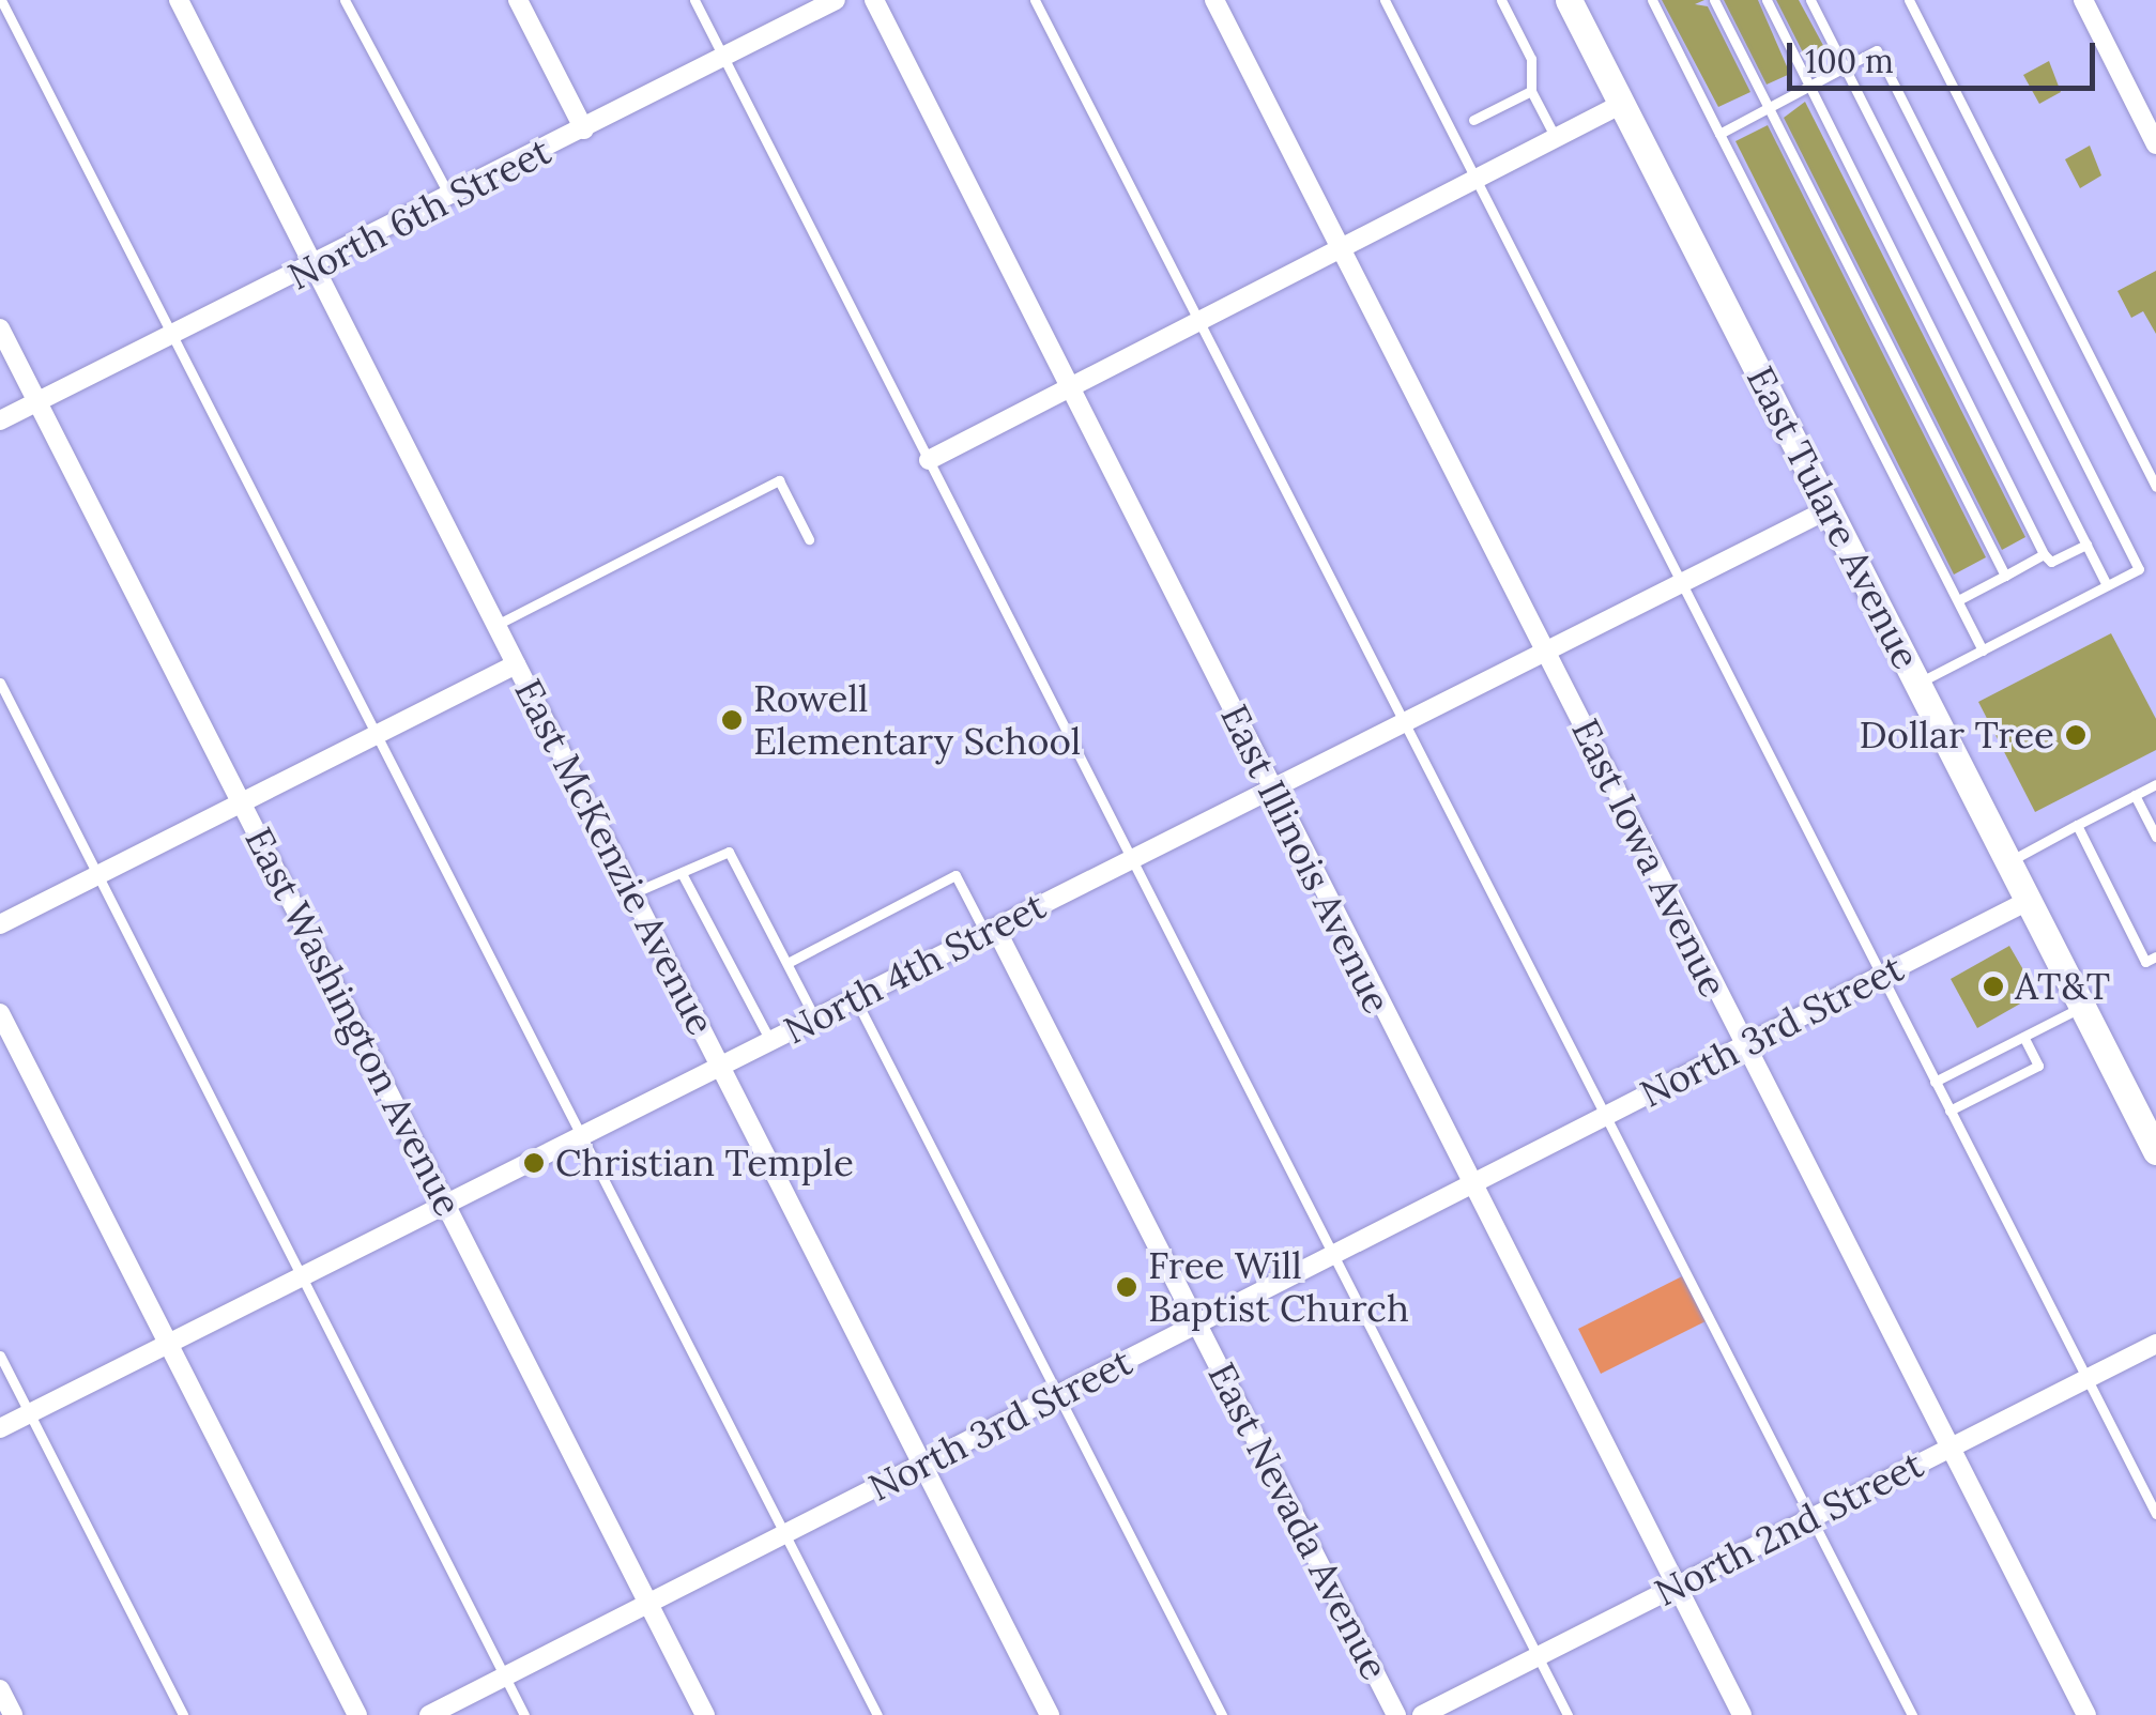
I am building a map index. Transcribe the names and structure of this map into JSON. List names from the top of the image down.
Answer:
{
  "streets": {
    "main road": ["East Tulare Avenue"],
    "street": [
      "North 6th Street",
      "East McKenzie Avenue",
      "East Iowa Avenue",
      "East Illinois Avenue",
      "North 4th Street",
      "East Washington Avenue",
      "North 3rd Street",
      "East Nevada Avenue",
      "North 2nd Street"
    ]
  },
  "crossings": [
    ["North 6th Street", "East McKenzie Avenue"],
    ["North 6th Street", "East Washington Avenue"],
    ["East Tulare Avenue", "North 4th Street"],
    ["East Tulare Avenue", "North 3rd Street"],
    ["East McKenzie Avenue", "North 4th Street"],
    ["East McKenzie Avenue", "North 3rd Street"],
    ["East Iowa Avenue", "North 4th Street"],
    ["East Iowa Avenue", "North 3rd Street"],
    ["East Iowa Avenue", "North 2nd Street"],
    ["East Illinois Avenue", "North 4th Street"],
    ["East Illinois Avenue", "North 3rd Street"],
    ["East Illinois Avenue", "North 2nd Street"],
    ["North 4th Street", "East Washington Avenue"],
    ["North 4th Street", "East Nevada Avenue"],
    ["East Washington Avenue", "North 3rd Street"],
    ["North 3rd Street", "East Nevada Avenue"]
  ],
  "places": [
    "Rowell Elementary School",
    "Dollar Tree",
    "AT&T",
    "Christian Temple",
    "Free Will Baptist Church"
  ],
  "scale_bar": "100 m"
}
